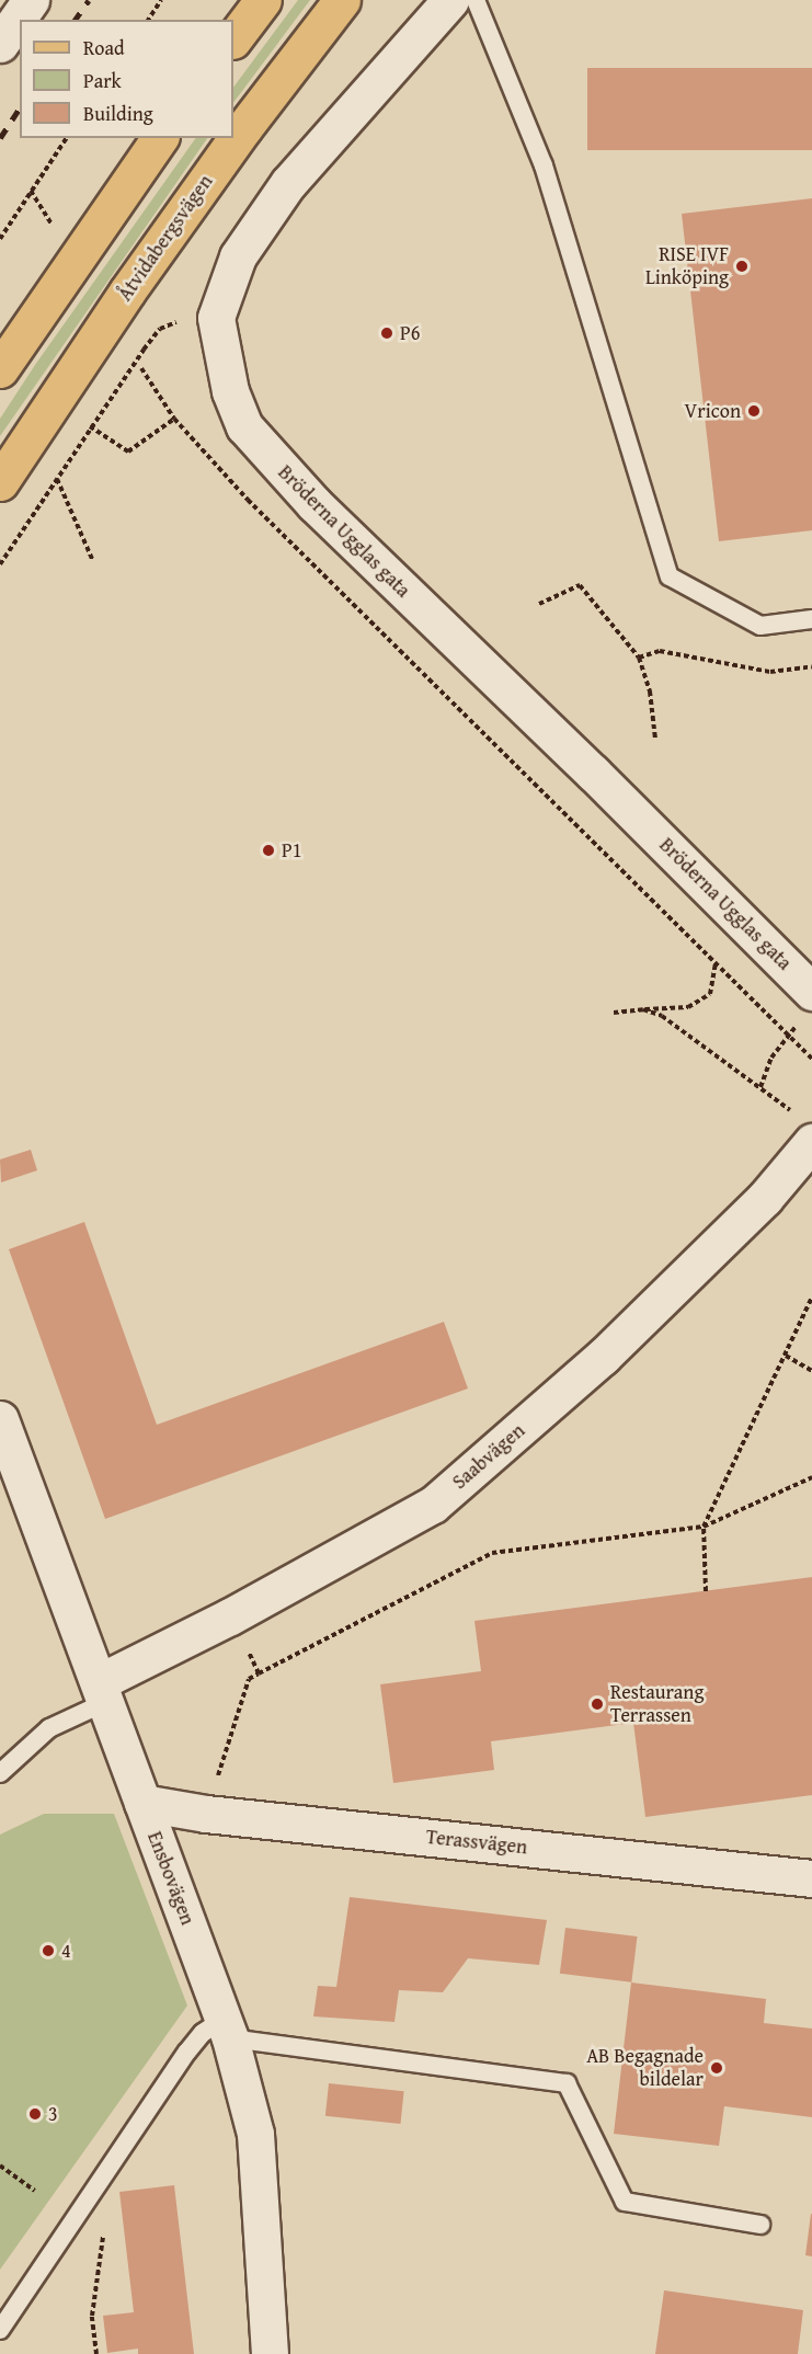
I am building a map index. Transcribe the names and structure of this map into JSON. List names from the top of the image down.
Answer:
{
  "streets": {
    "main road": ["Åtvidabergsvägen"],
    "street": [
      "Bröderna Ugglas gata",
      "Saabvägen",
      "Terassvägen",
      "Ensbovägen"
    ]
  },
  "crossings": [
    ["Saabvägen", "Ensbovägen"],
    ["Terassvägen", "Ensbovägen"]
  ],
  "places": [
    "RISE IVF Linköping",
    "P6",
    "Vricon",
    "P1",
    "Restaurang Terrassen",
    "4",
    "AB Begagnade bildelar",
    "3"
  ],
  "legend": ["Road", "Park", "Building"]
}
